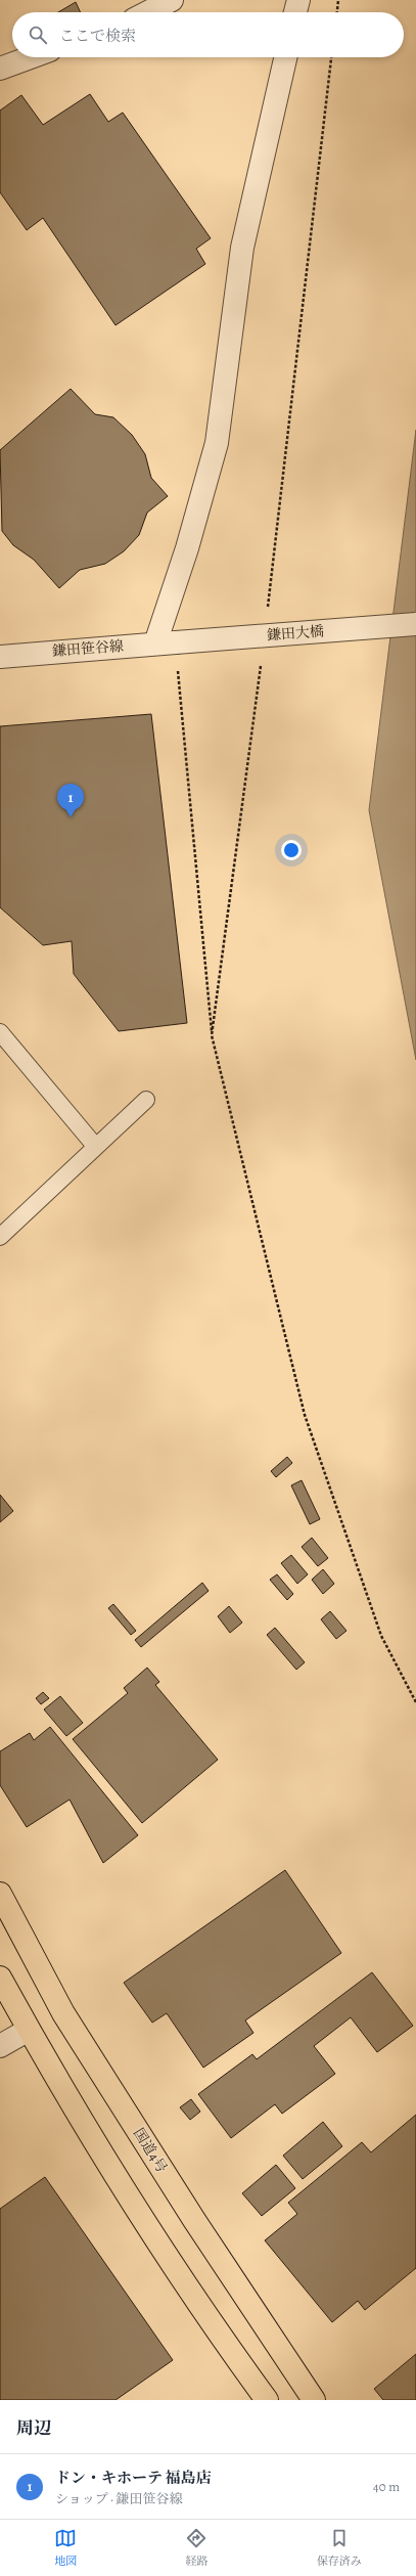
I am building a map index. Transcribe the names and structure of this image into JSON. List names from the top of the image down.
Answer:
{
  "streets": {
    "highway": ["国道4号"],
    "street": ["鎌田大橋", "鎌田笹谷線"]
  },
  "crossings": [
    ["鎌田大橋", "鎌田笹谷線"]
  ],
  "page": {
    "search": "ここで検索",
    "pins": "1",
    "heading": "周辺",
    "list": [
      {
        "mark": "1",
        "name": "ドン・キホーテ 福島店",
        "note": "ショップ · 鎌田笹谷線",
        "value": "40 m"
      }
    ],
    "nav": ["地図", "経路", "保存済み"]
  }
}
